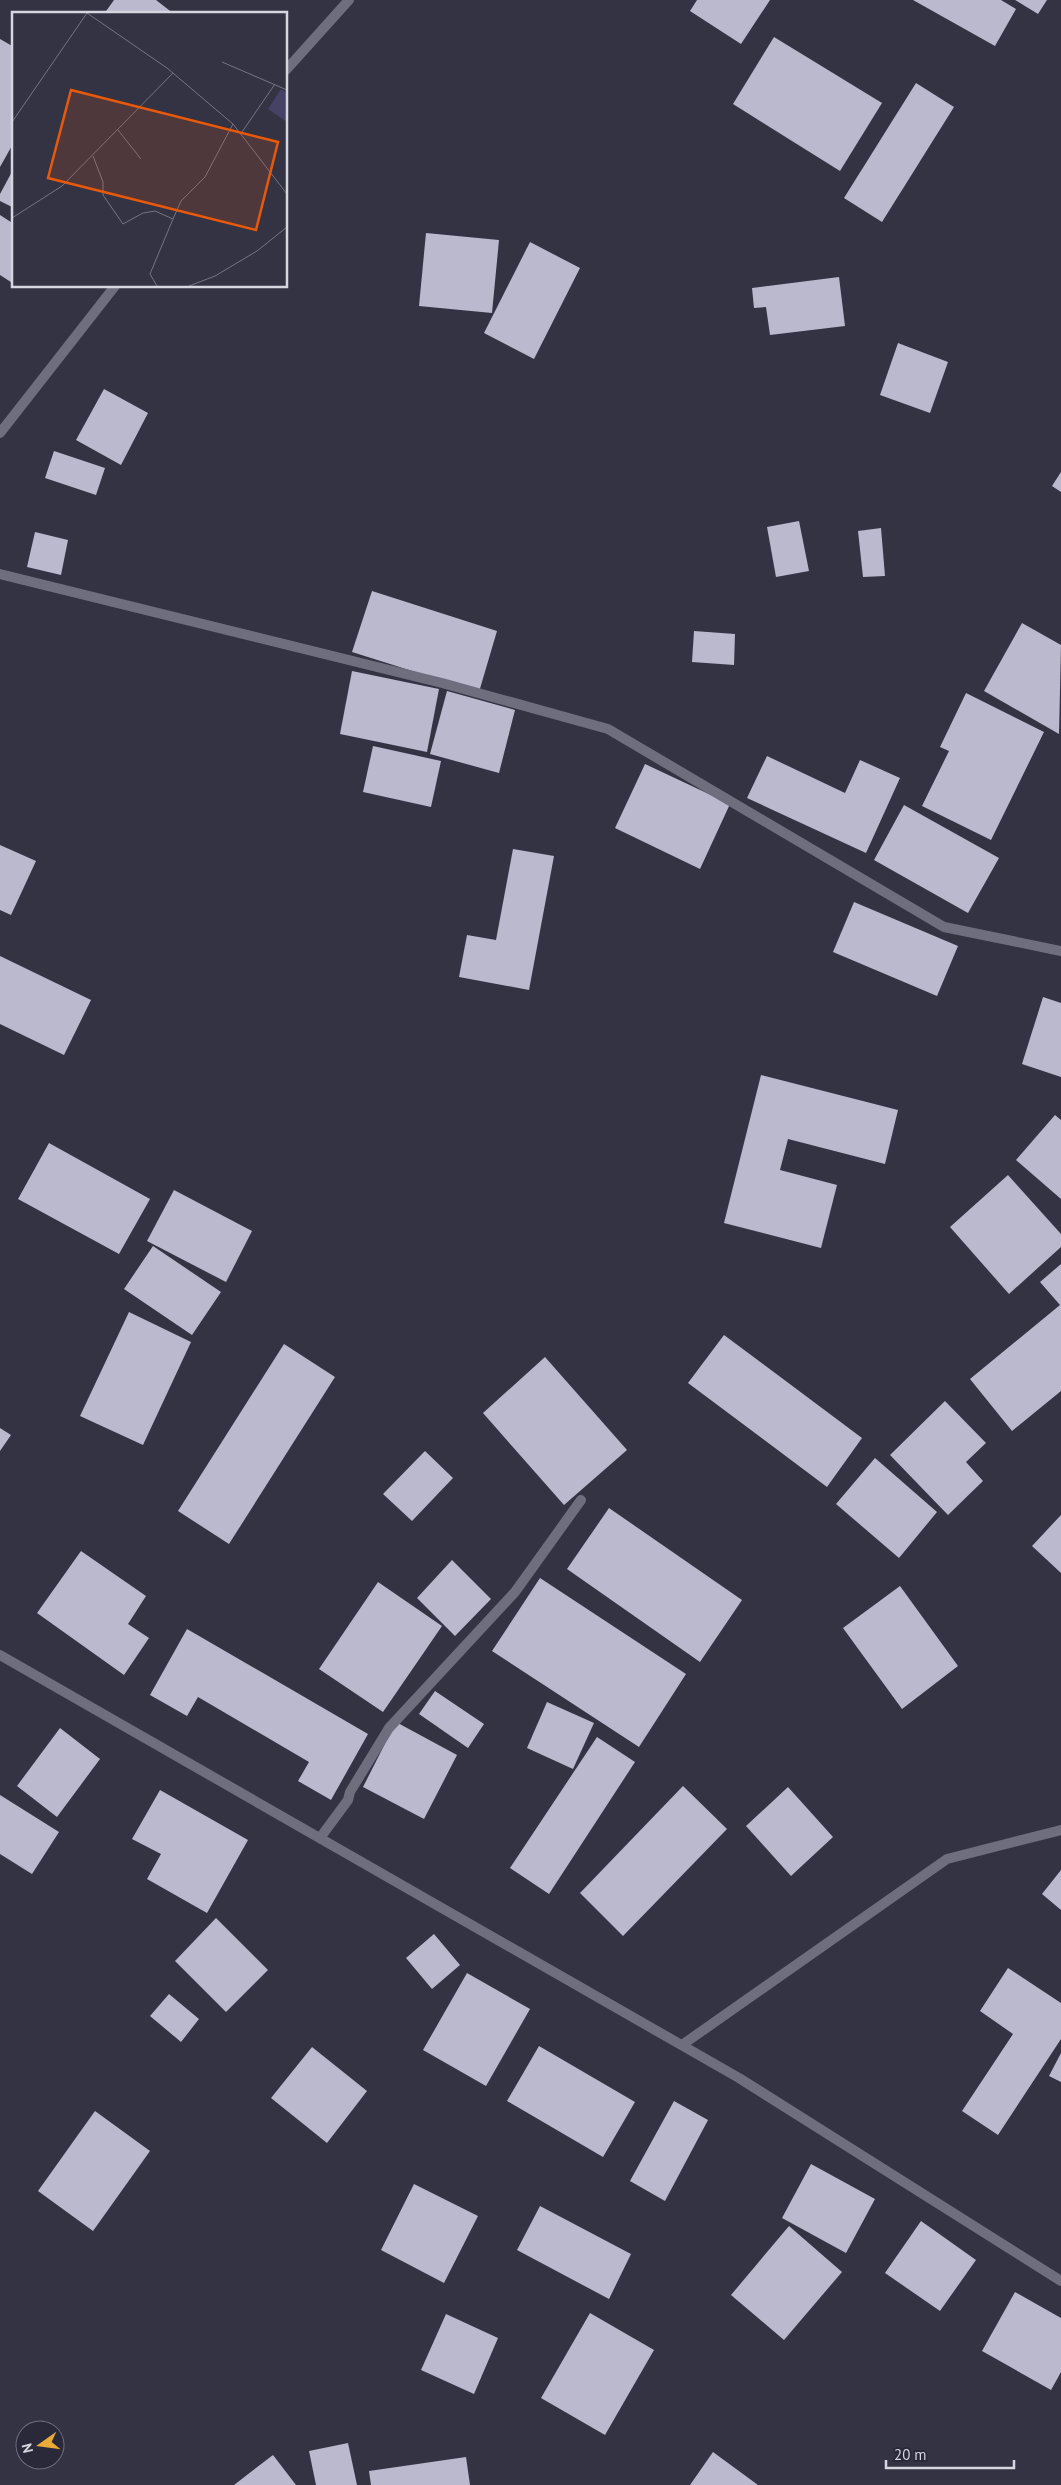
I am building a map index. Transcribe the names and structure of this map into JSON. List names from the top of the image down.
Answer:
{
  "scale_bar": "20 m",
  "north": "left"
}
